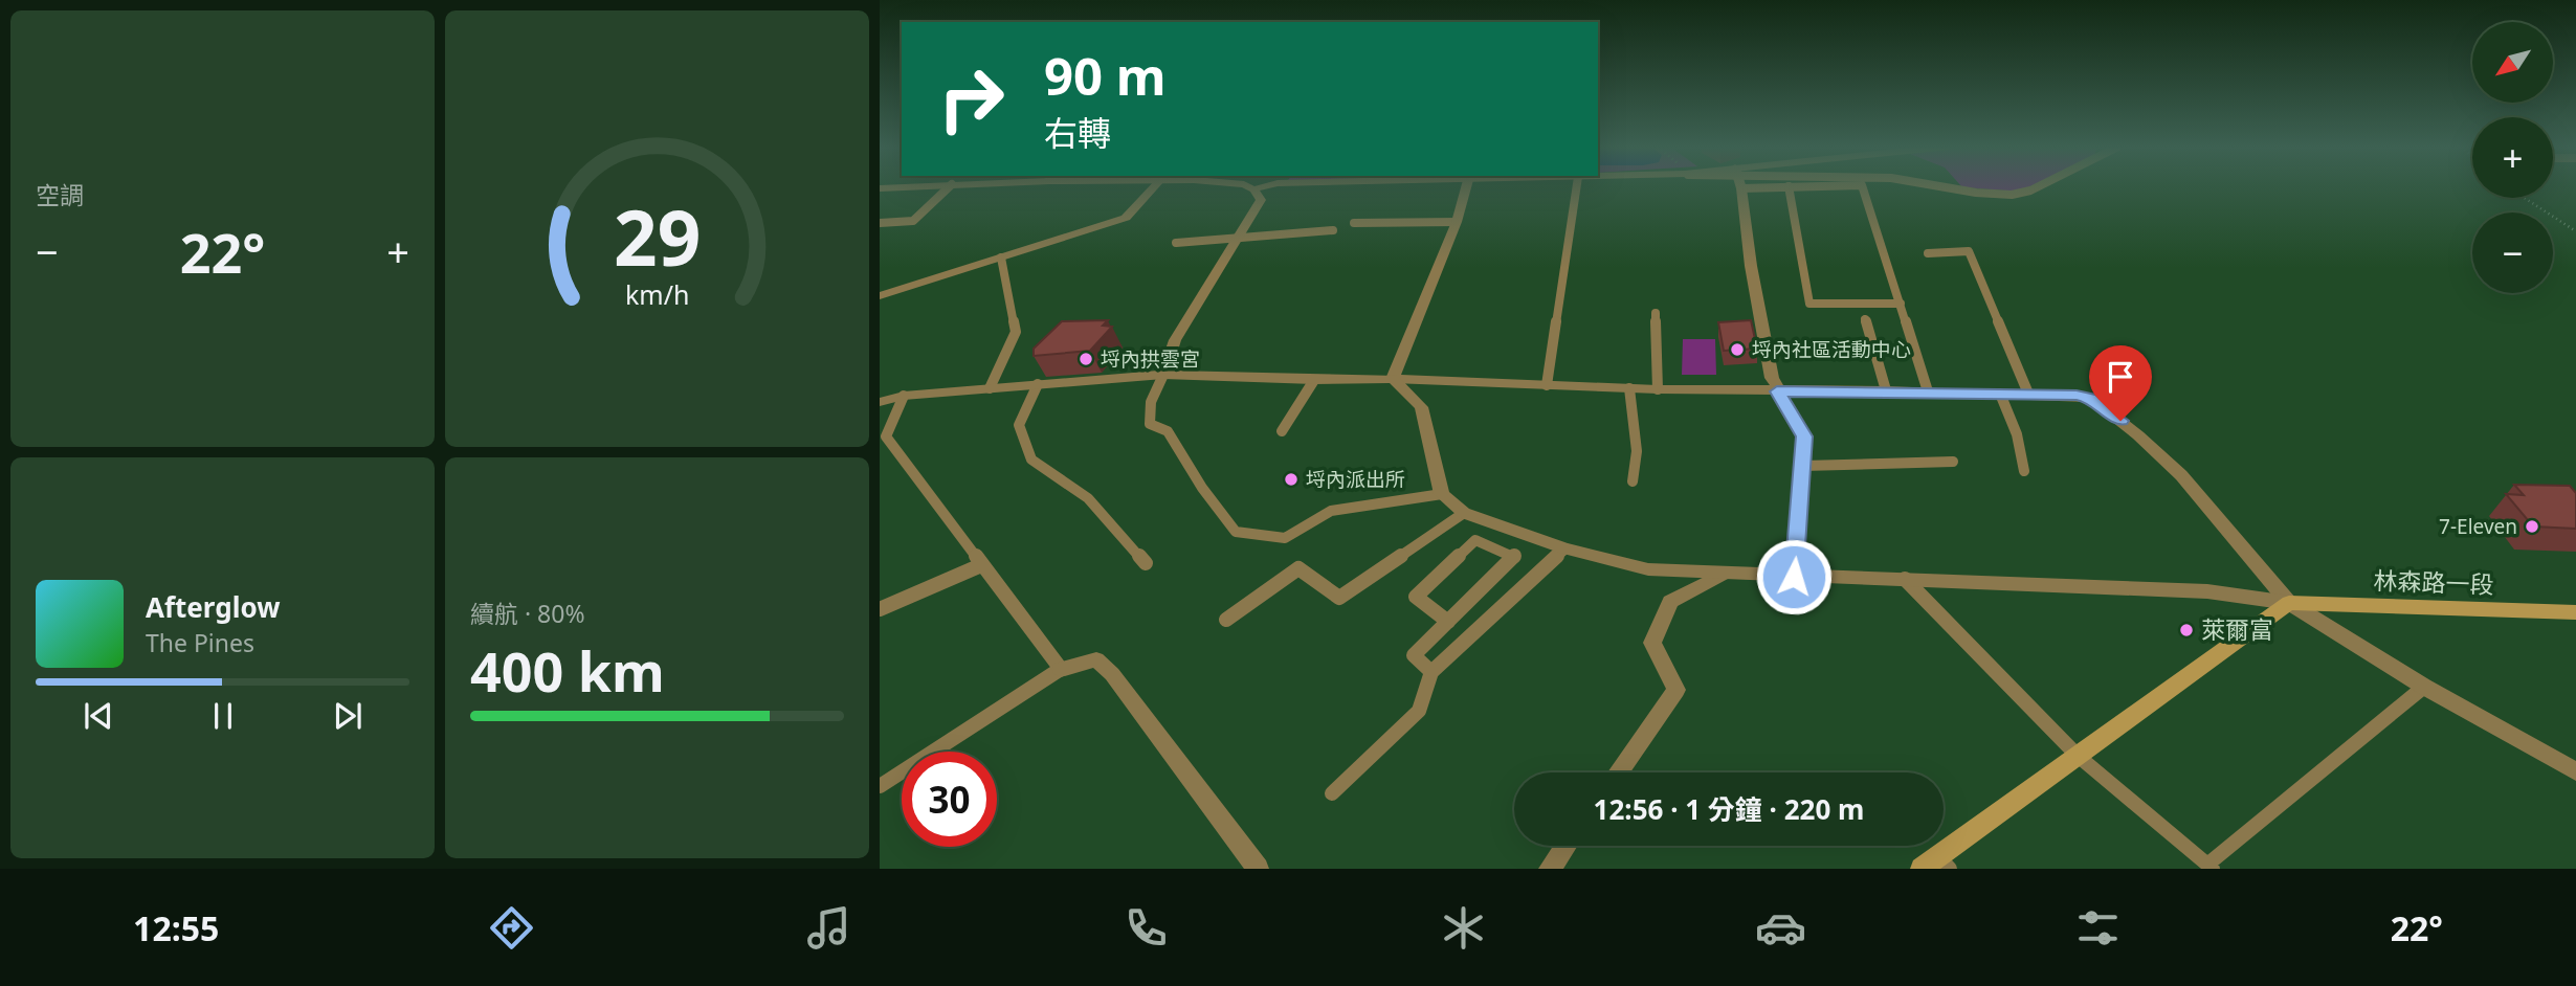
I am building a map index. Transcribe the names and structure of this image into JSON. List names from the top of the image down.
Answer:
{
  "streets": {
    "main road": ["林森路一段"]
  },
  "places": [
    "埒內社區活動中心",
    "埒內拱雲宮",
    "埒內派出所",
    "7-Eleven",
    "萊爾富"
  ],
  "north": "bottom left",
  "page": {
    "tile": [
      "空調",
      ["續航 · 80%", "400 km"]
    ],
    "map_buttons": ["+", "−"],
    "turn": ["90 m", "右轉"],
    "heat": ["−", "22°", "+"],
    "song": ["Afterglow", "The Pines"],
    "limit": "30",
    "trip": "12:56 · 1 分鐘 · 220 m",
    "tabs": ["12:55", "22°"],
    "gauge": ["29", "km/h"]
  }
}
